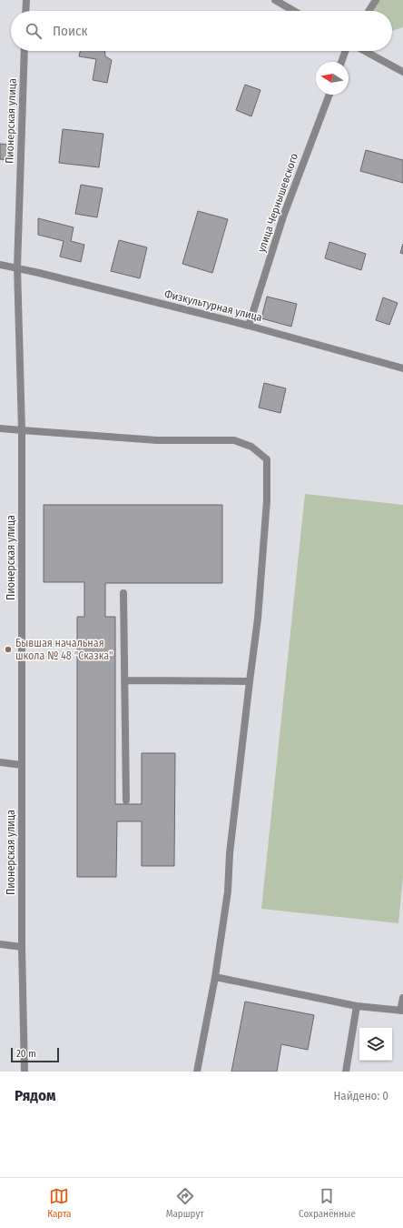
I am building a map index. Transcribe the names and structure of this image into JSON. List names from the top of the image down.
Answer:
{
  "streets": {
    "street": ["Пионерская улица", "улица Чернышевского", "Физкультурная улица"]
  },
  "crossings": [
    ["Пионерская улица", "Физкультурная улица"],
    ["улица Чернышевского", "Физкультурная улица"]
  ],
  "places": ["Бывшая начальная школа № 48 \"Сказка\""],
  "scale_bar": "20 m",
  "north": "left",
  "page": {
    "search": "Поиск",
    "scale": "20 m",
    "heading": ["Рядом", "Найдено: 0"],
    "nav": ["Карта", "Маршрут", "Сохранённые"]
  }
}
